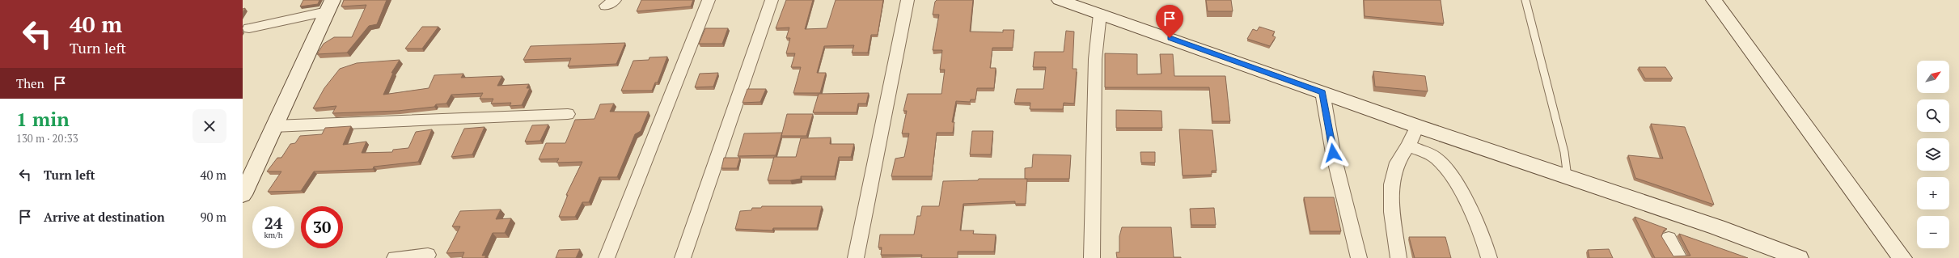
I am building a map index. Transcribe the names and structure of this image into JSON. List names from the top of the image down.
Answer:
{
  "north": "top right",
  "page": {
    "turn": ["40 m", "Turn left"],
    "map_buttons": ["+", "−"],
    "then": "Then",
    "heading": ["1 min", "130 m · 20:33"],
    "list": [
      {
        "name": "Turn left",
        "value": "40 m"
      },
      {
        "name": "Arrive at destination",
        "value": "90 m"
      }
    ],
    "speed": "24 km/h",
    "limit": "30"
  }
}
